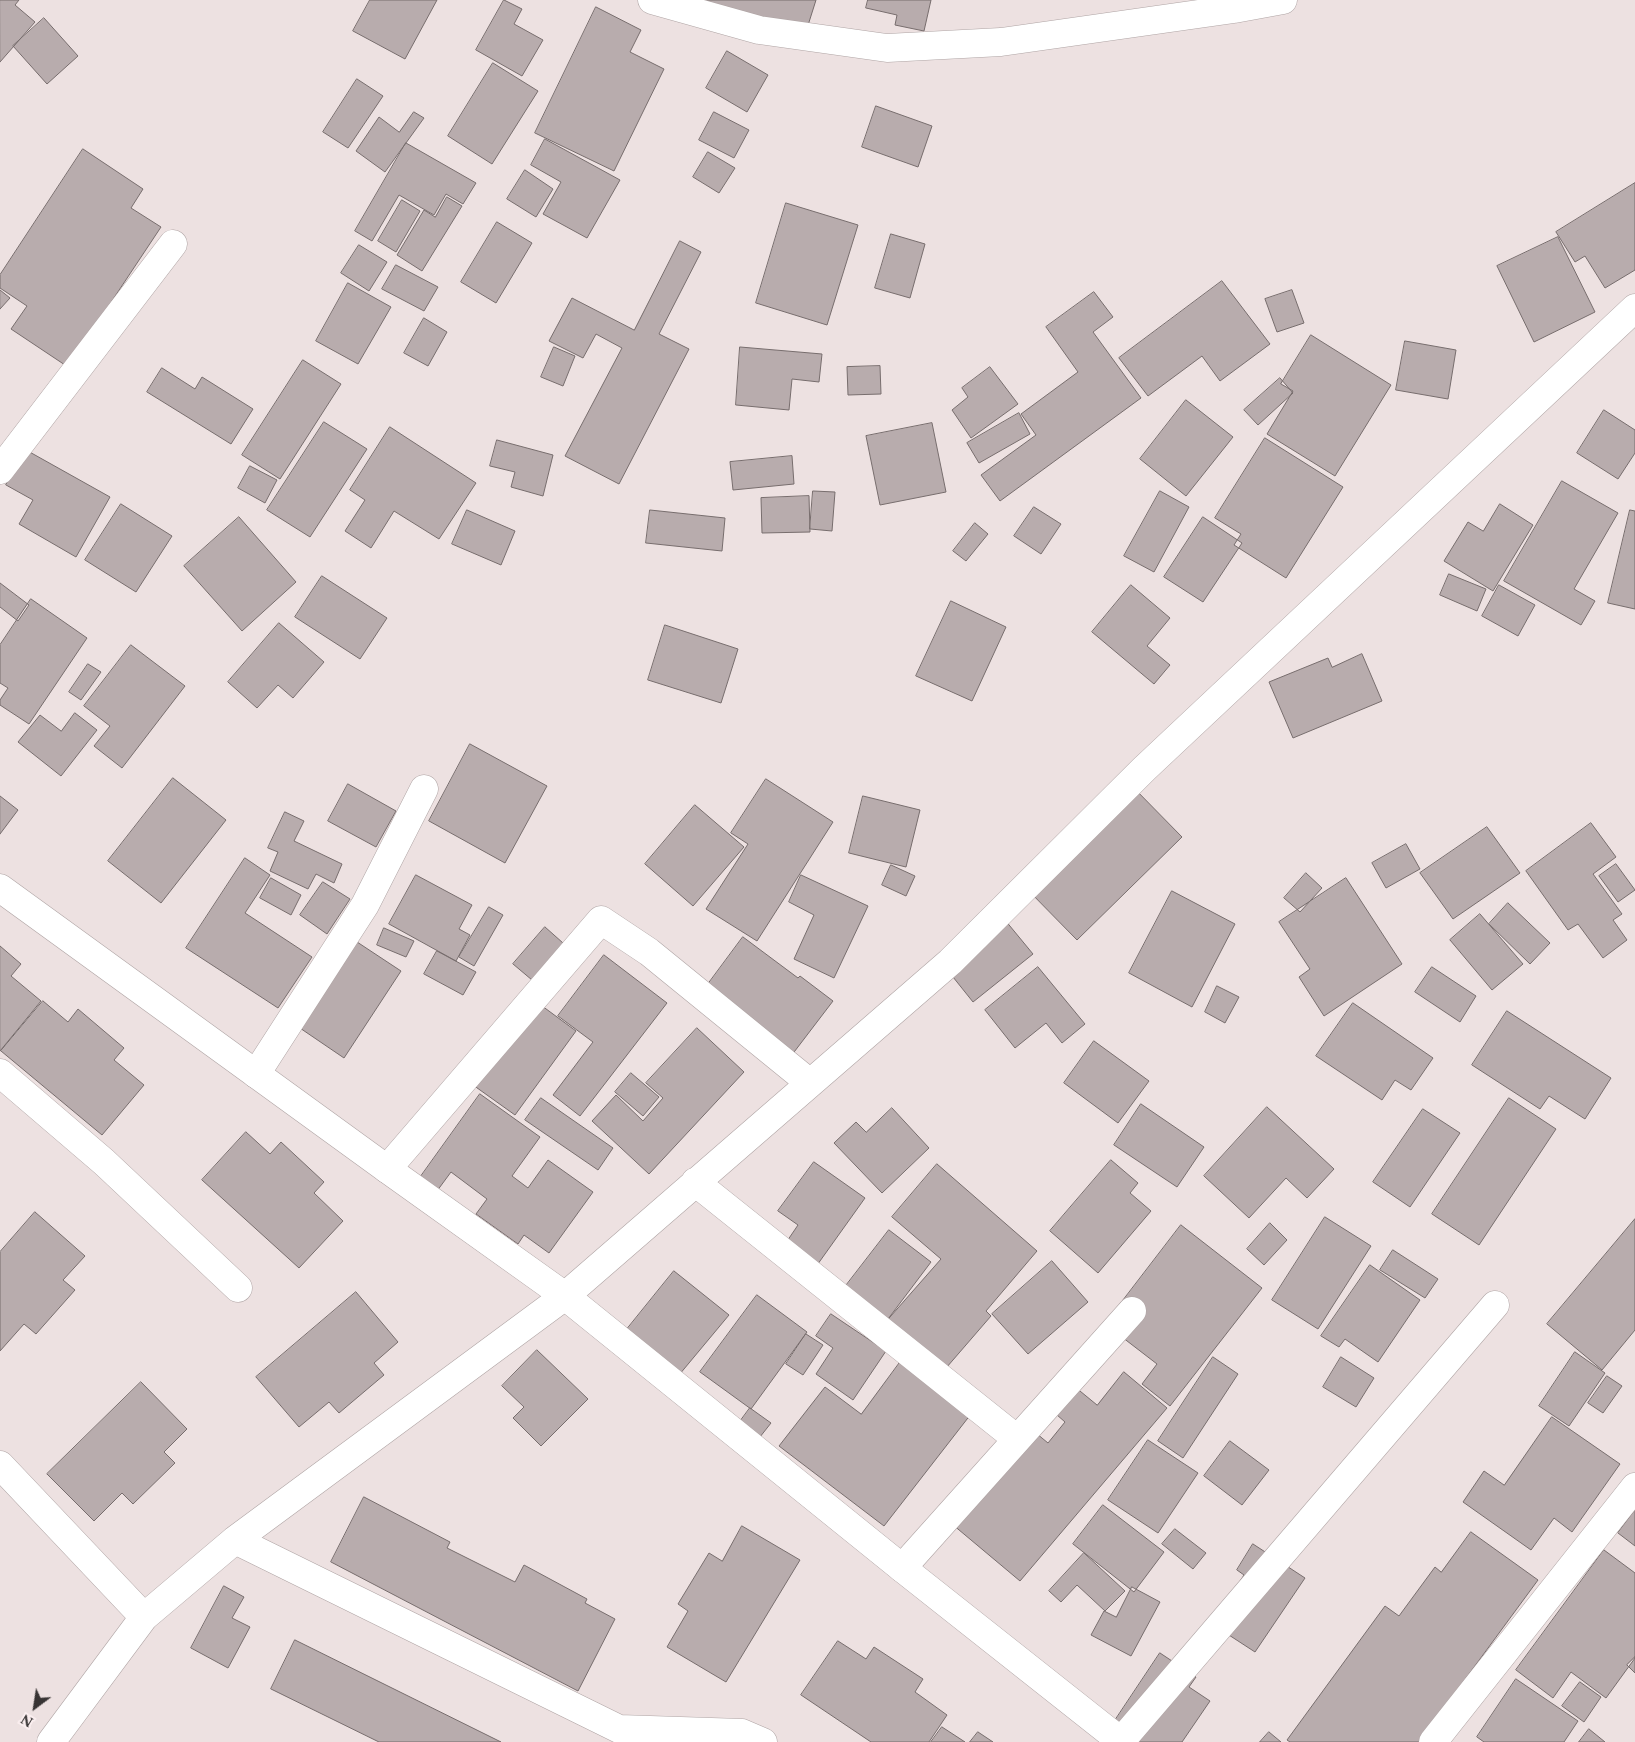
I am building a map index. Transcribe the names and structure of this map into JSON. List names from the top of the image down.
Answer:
{
  "north": "bottom left"
}
